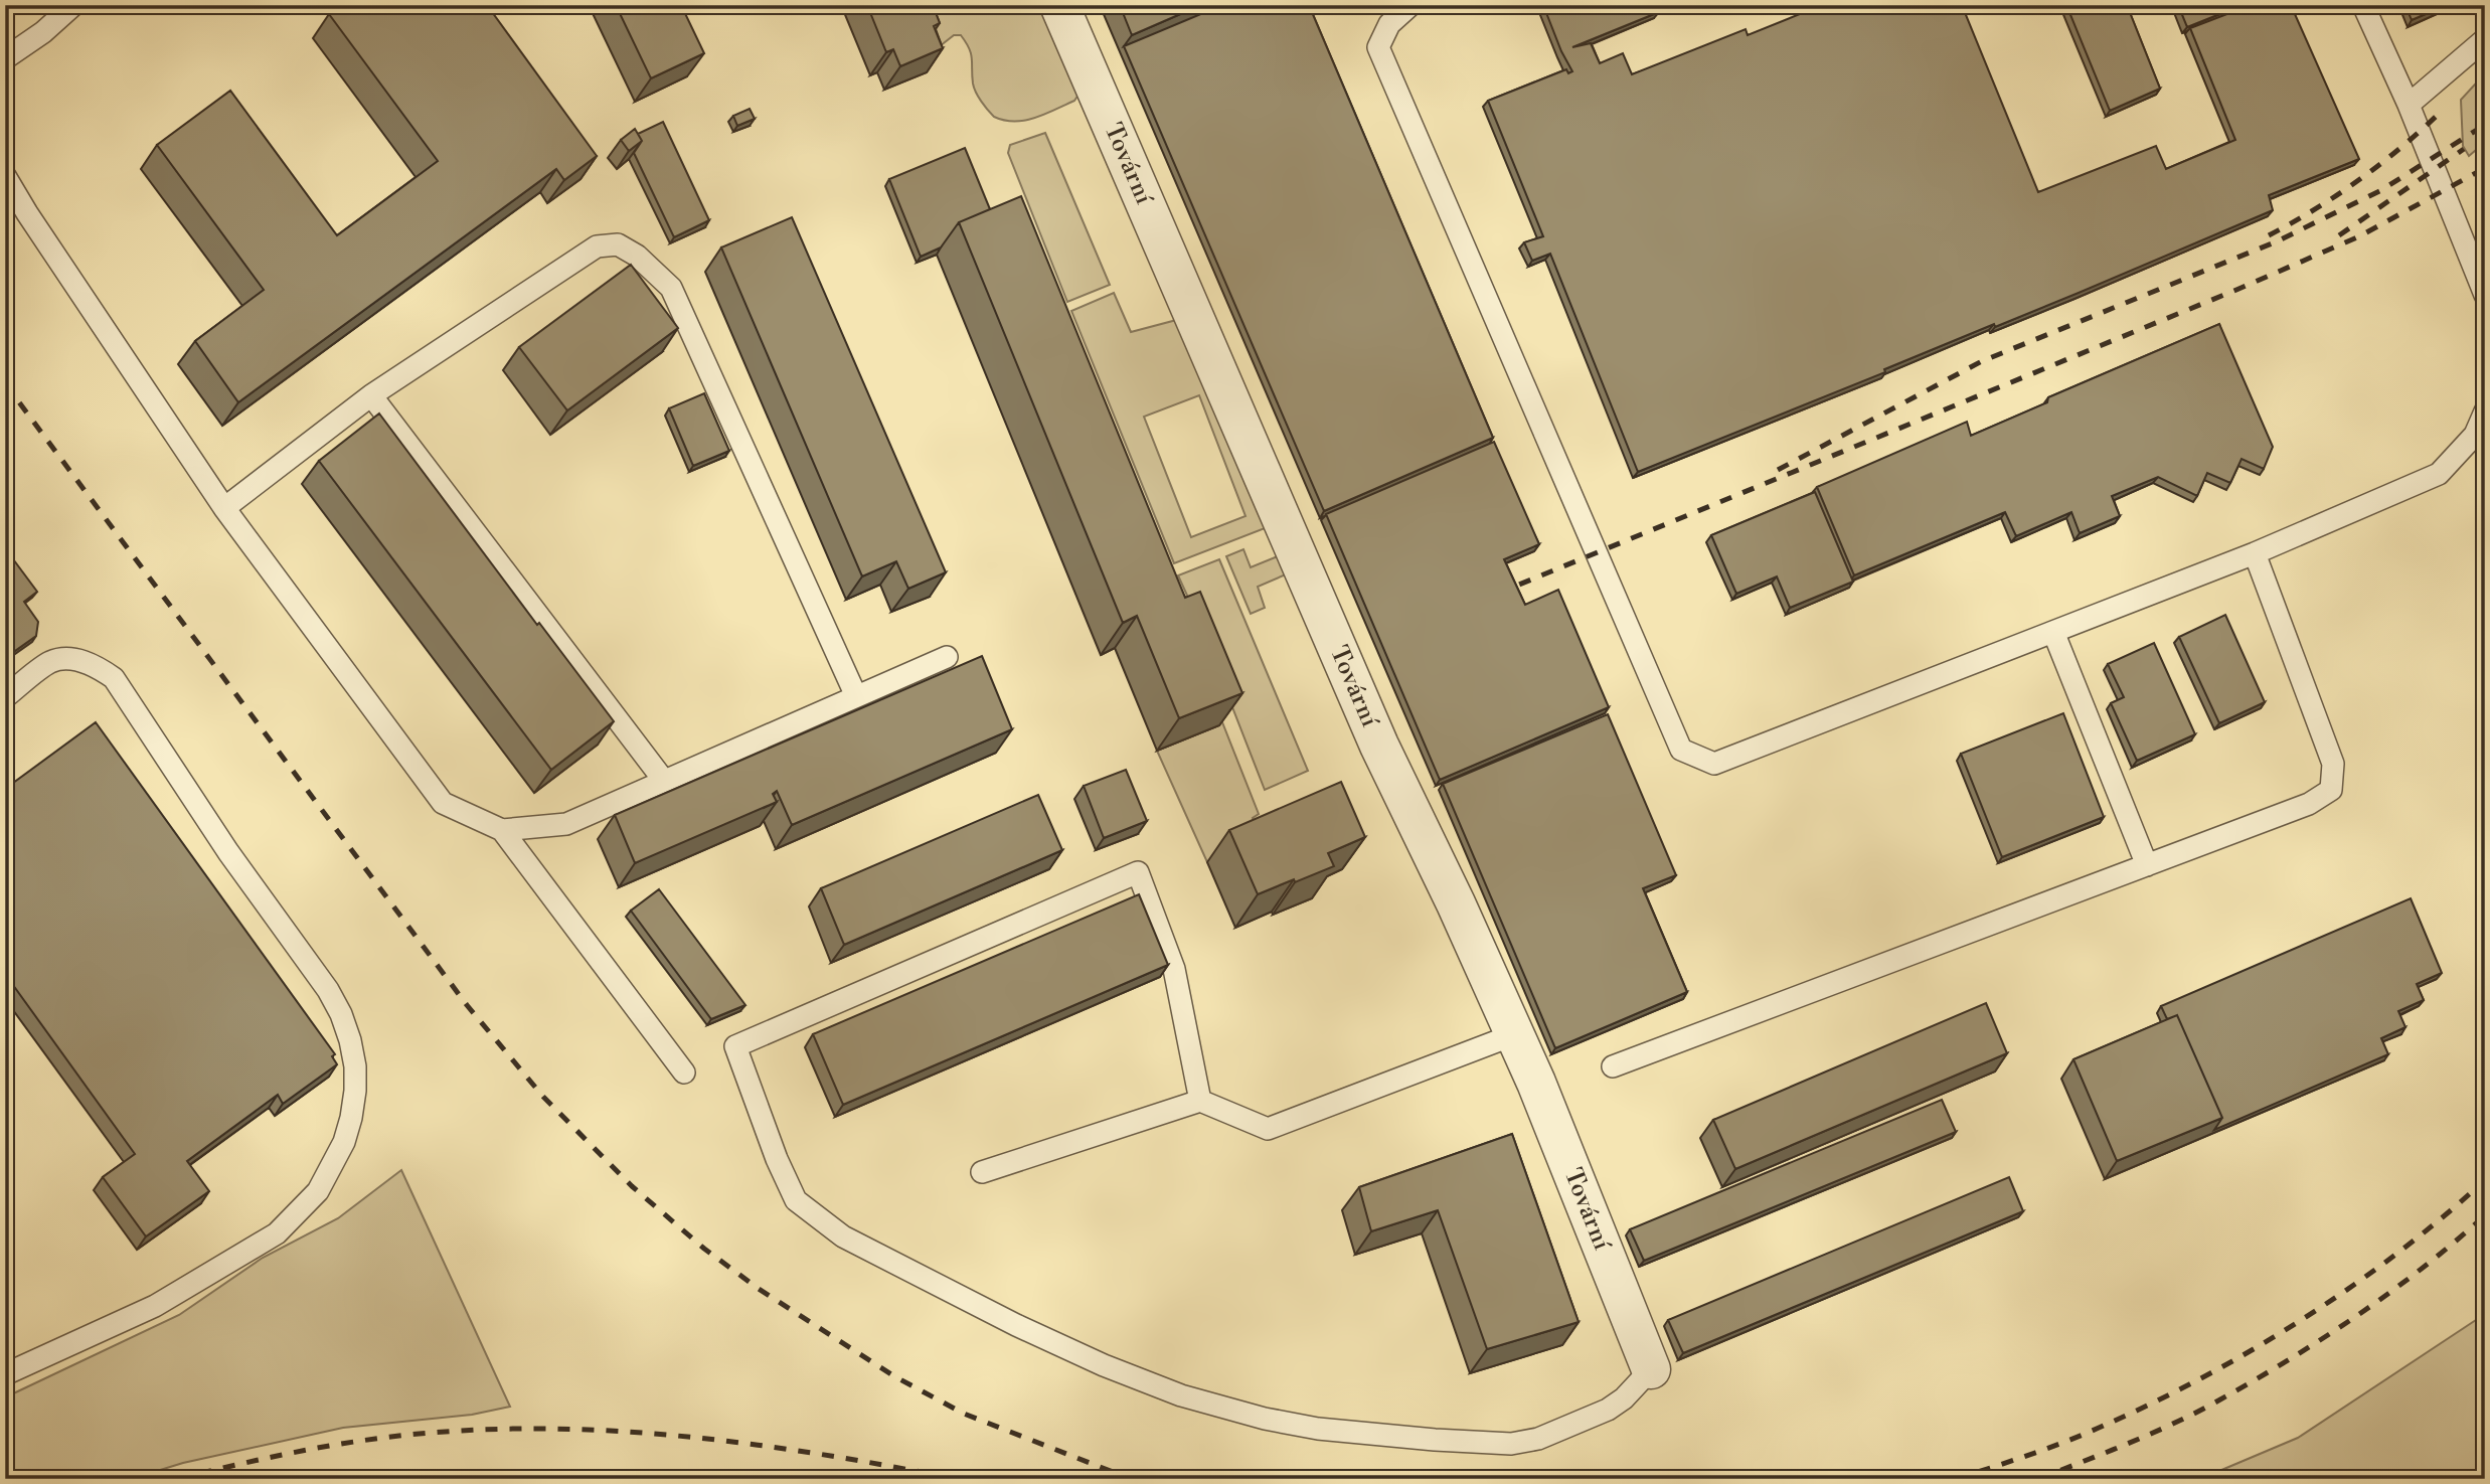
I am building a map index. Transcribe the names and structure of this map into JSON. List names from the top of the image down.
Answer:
{
  "streets": {
    "street": ["Tovární"]
  }
}
